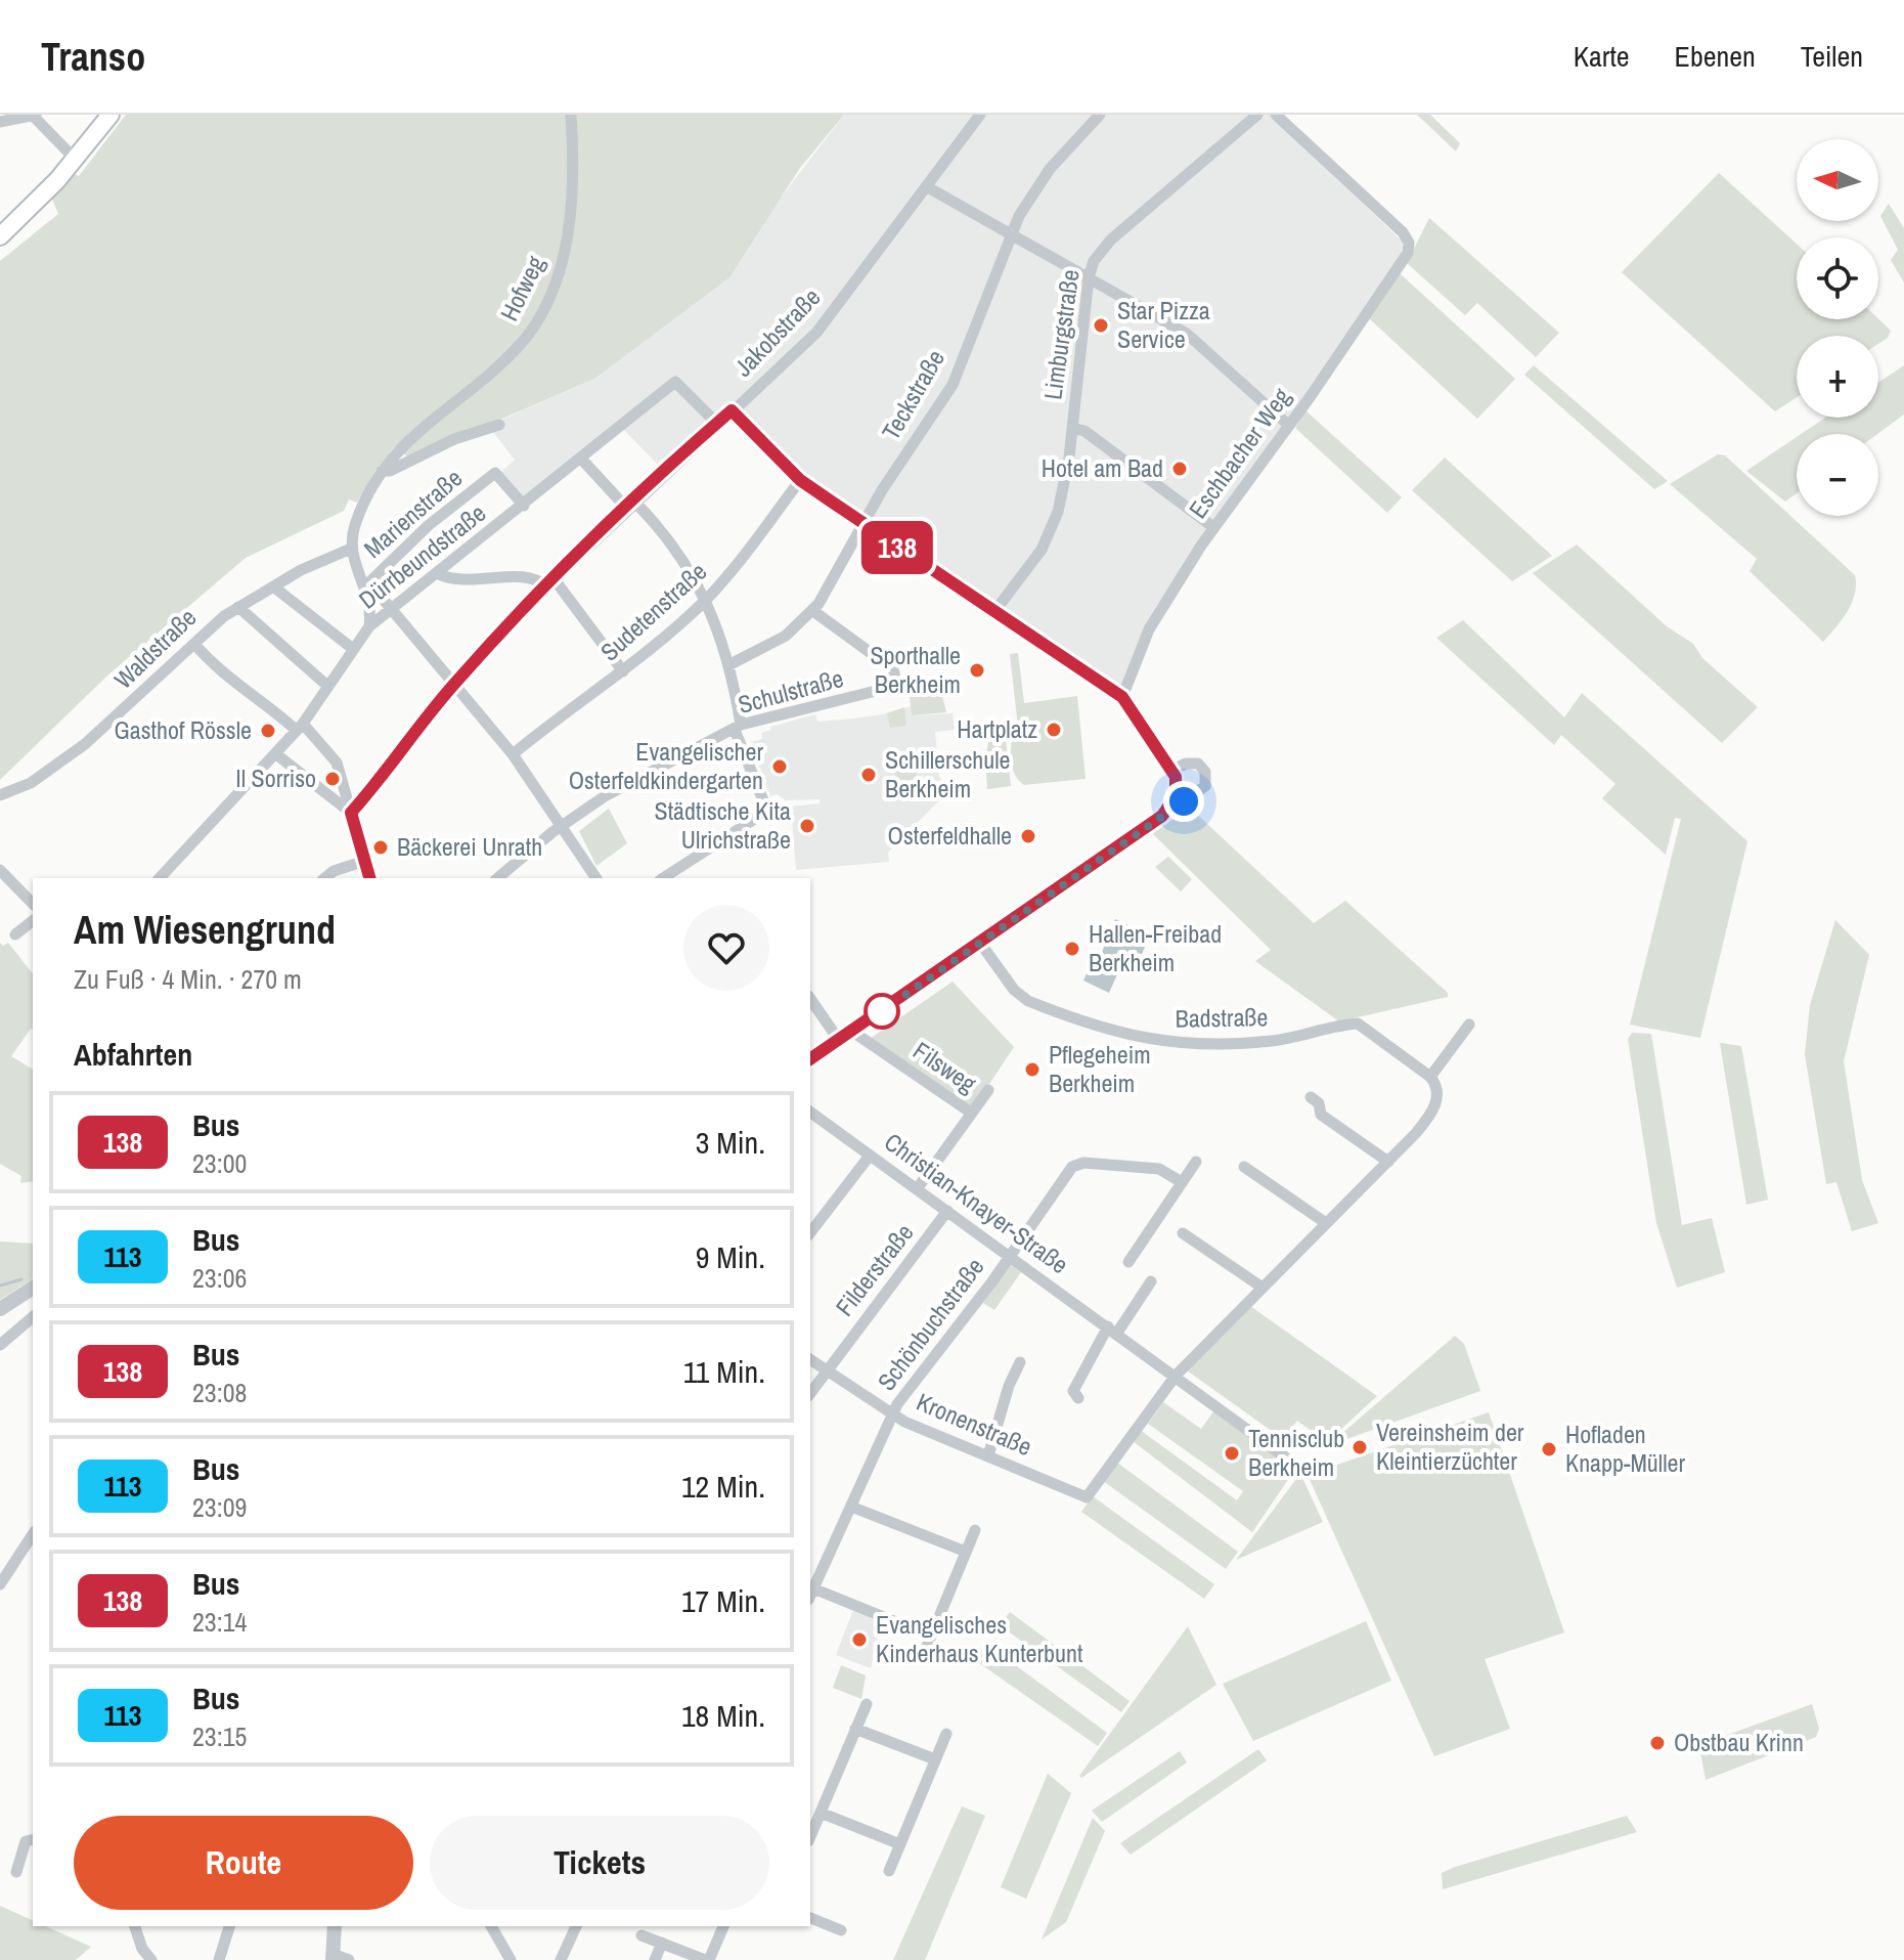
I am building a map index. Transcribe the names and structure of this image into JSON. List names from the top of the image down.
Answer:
{
  "streets": {
    "street": [
      "Hofweg",
      "Jakobstraße",
      "Limburgstraße",
      "Teckstraße",
      "Eschbacher Weg",
      "Marienstraße",
      "Dürrbeundstraße",
      "Sudetenstraße",
      "Waldstraße",
      "Schulstraße",
      "Badstraße",
      "Filsweg",
      "Christian-Knayer-Straße",
      "Filderstraße",
      "Schönbuchstraße",
      "Kronenstraße"
    ]
  },
  "crossings": [
    ["Hofweg", "Waldstraße"],
    ["Jakobstraße", "Dürrbeundstraße"],
    ["Teckstraße", "Schulstraße"],
    ["Marienstraße", "Dürrbeundstraße"],
    ["Filsweg", "Christian-Knayer-Straße"],
    ["Christian-Knayer-Straße", "Filderstraße"],
    ["Christian-Knayer-Straße", "Schönbuchstraße"],
    ["Christian-Knayer-Straße", "Kronenstraße"],
    ["Filderstraße", "Kronenstraße"],
    ["Schönbuchstraße", "Kronenstraße"]
  ],
  "places": [
    "Star Pizza Service",
    "Hotel am Bad",
    "Sporthalle Berkheim",
    "Hartplatz",
    "Gasthof Rössle",
    "Evangelischer Osterfeldkindergarten",
    "Schillerschule Berkheim",
    "Il Sorriso",
    "Städtische Kita Ulrichstraße",
    "Osterfeldhalle",
    "Bäckerei Unrath",
    "Hallen-Freibad Berkheim",
    "Pflegeheim Berkheim",
    "Vereinsheim der Kleintierzüchter",
    "Hofladen Knapp-Müller",
    "Tennisclub Berkheim",
    "Evangelisches Kinderhaus Kunterbunt",
    "Obstbau Krinn"
  ],
  "lines": ["bus line 138"],
  "north": "left",
  "page": {
    "header": "Transo",
    "nav": ["Karte", "Ebenen", "Teilen"],
    "on_map": "138",
    "map_buttons": ["+", "−"],
    "heading": [
      ["Am Wiesengrund", "Zu Fuß · 4 Min. · 270 m"],
      "Abfahrten"
    ],
    "list": [
      {
        "mark": "138",
        "name": "Bus",
        "note": "23:00",
        "value": "3 Min."
      },
      {
        "mark": "113",
        "name": "Bus",
        "note": "23:06",
        "value": "9 Min."
      },
      {
        "mark": "138",
        "name": "Bus",
        "note": "23:08",
        "value": "11 Min."
      },
      {
        "mark": "113",
        "name": "Bus",
        "note": "23:09",
        "value": "12 Min."
      },
      {
        "mark": "138",
        "name": "Bus",
        "note": "23:14",
        "value": "17 Min."
      },
      {
        "mark": "113",
        "name": "Bus",
        "note": "23:15",
        "value": "18 Min."
      }
    ],
    "buttons": ["Route", "Tickets"]
  }
}
